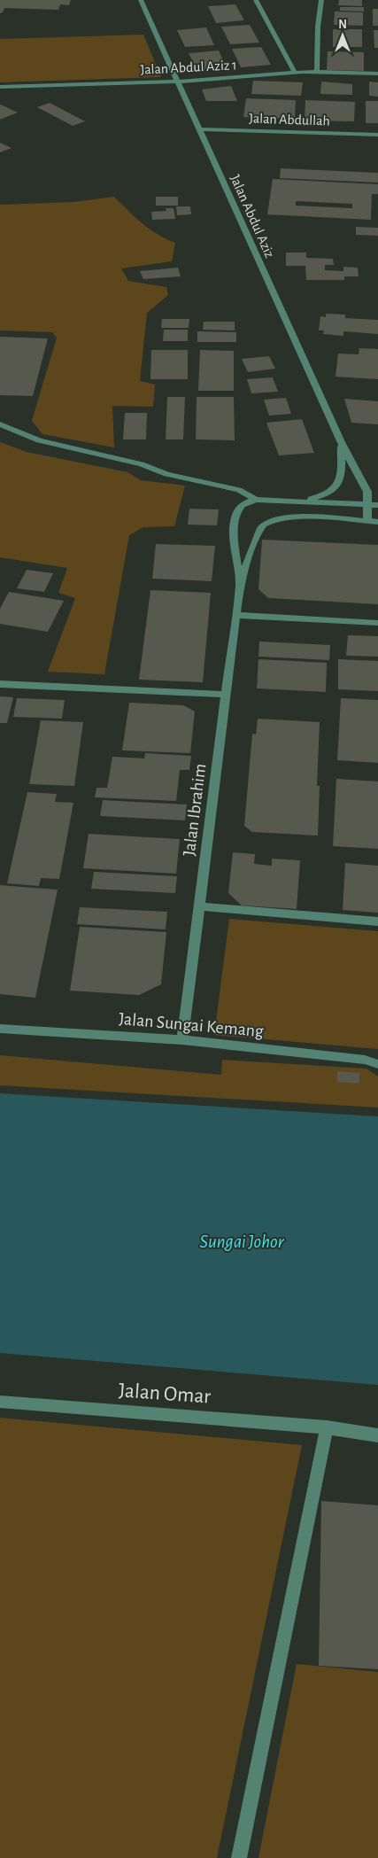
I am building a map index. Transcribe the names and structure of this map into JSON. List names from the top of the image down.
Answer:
{
  "streets": {
    "street": [
      "Jalan Abdul Aziz 1",
      "Jalan Abdullah",
      "Jalan Abdul Aziz",
      "Jalan Ibrahim",
      "Jalan Sungai Kemang",
      "Jalan Omar"
    ]
  },
  "crossings": [
    ["Jalan Abdul Aziz 1", "Jalan Abdul Aziz"],
    ["Jalan Abdullah", "Jalan Abdul Aziz"],
    ["Jalan Abdul Aziz", "Jalan Ibrahim"],
    ["Jalan Ibrahim", "Jalan Sungai Kemang"]
  ],
  "water": ["Sungai Johor"],
  "north": "top"
}
